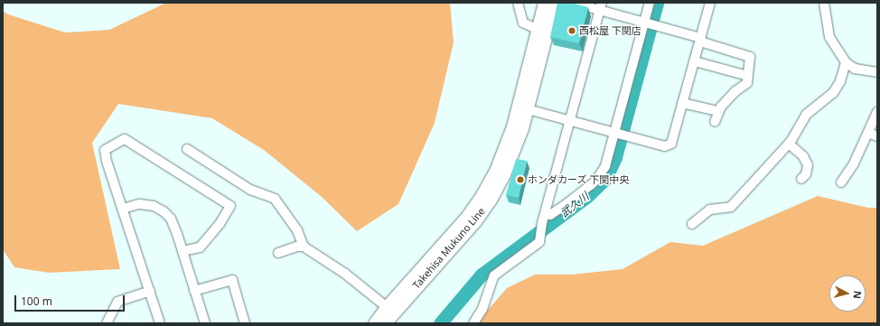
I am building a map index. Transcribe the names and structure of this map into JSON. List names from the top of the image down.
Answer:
{
  "streets": {
    "main road": ["Takehisa Mukuno Line"]
  },
  "water": ["武久川"],
  "places": ["西松屋 下関店", "ホンダカーズ 下関中央"],
  "scale_bar": "100 m",
  "north": "right"
}
